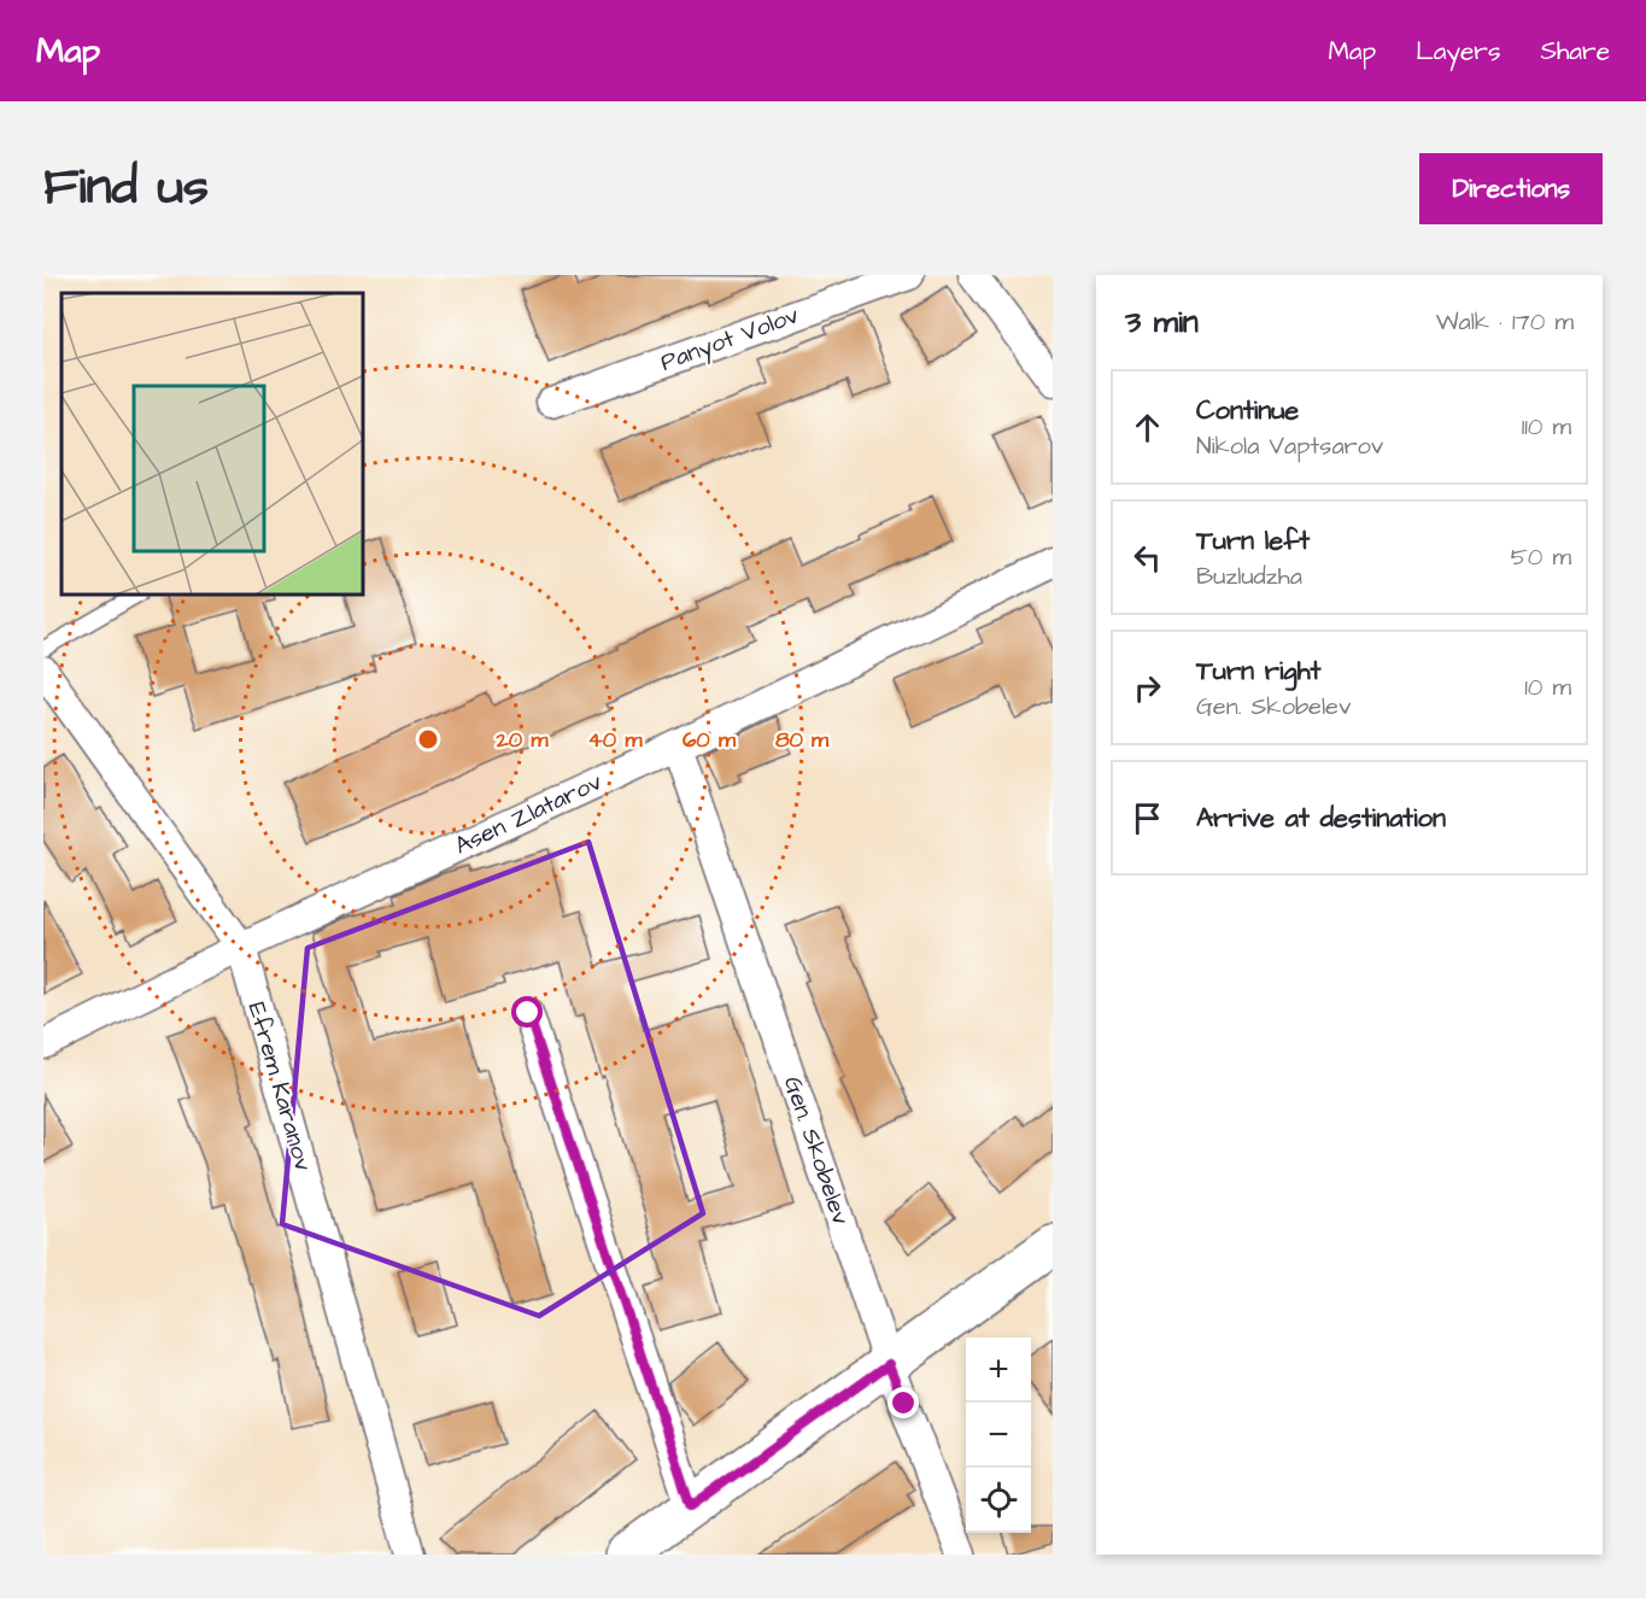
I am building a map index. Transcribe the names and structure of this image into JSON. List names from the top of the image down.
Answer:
{
  "streets": {
    "street": [
      "Panyot Volov",
      "Asen Zlatarov",
      "Efrem Karanov",
      "Gen. Skobelev"
    ]
  },
  "crossings": [
    ["Asen Zlatarov", "Efrem Karanov"],
    ["Asen Zlatarov", "Gen. Skobelev"]
  ],
  "page": {
    "header": "Map",
    "nav": ["Map", "Layers", "Share"],
    "title": "Find us",
    "buttons": "Directions",
    "heading": ["3 min", "Walk · 170 m"],
    "list": [
      ["Continue", "Nikola Vaptsarov", "110 m"],
      ["Turn left", "Buzludzha", "50 m"],
      ["Turn right", "Gen. Skobelev", "10 m"],
      "Arrive at destination"
    ],
    "map_buttons": ["+", "−"]
  },
  "rings": [
    "20 m",
    "40 m",
    "60 m",
    "80 m"
  ]
}
